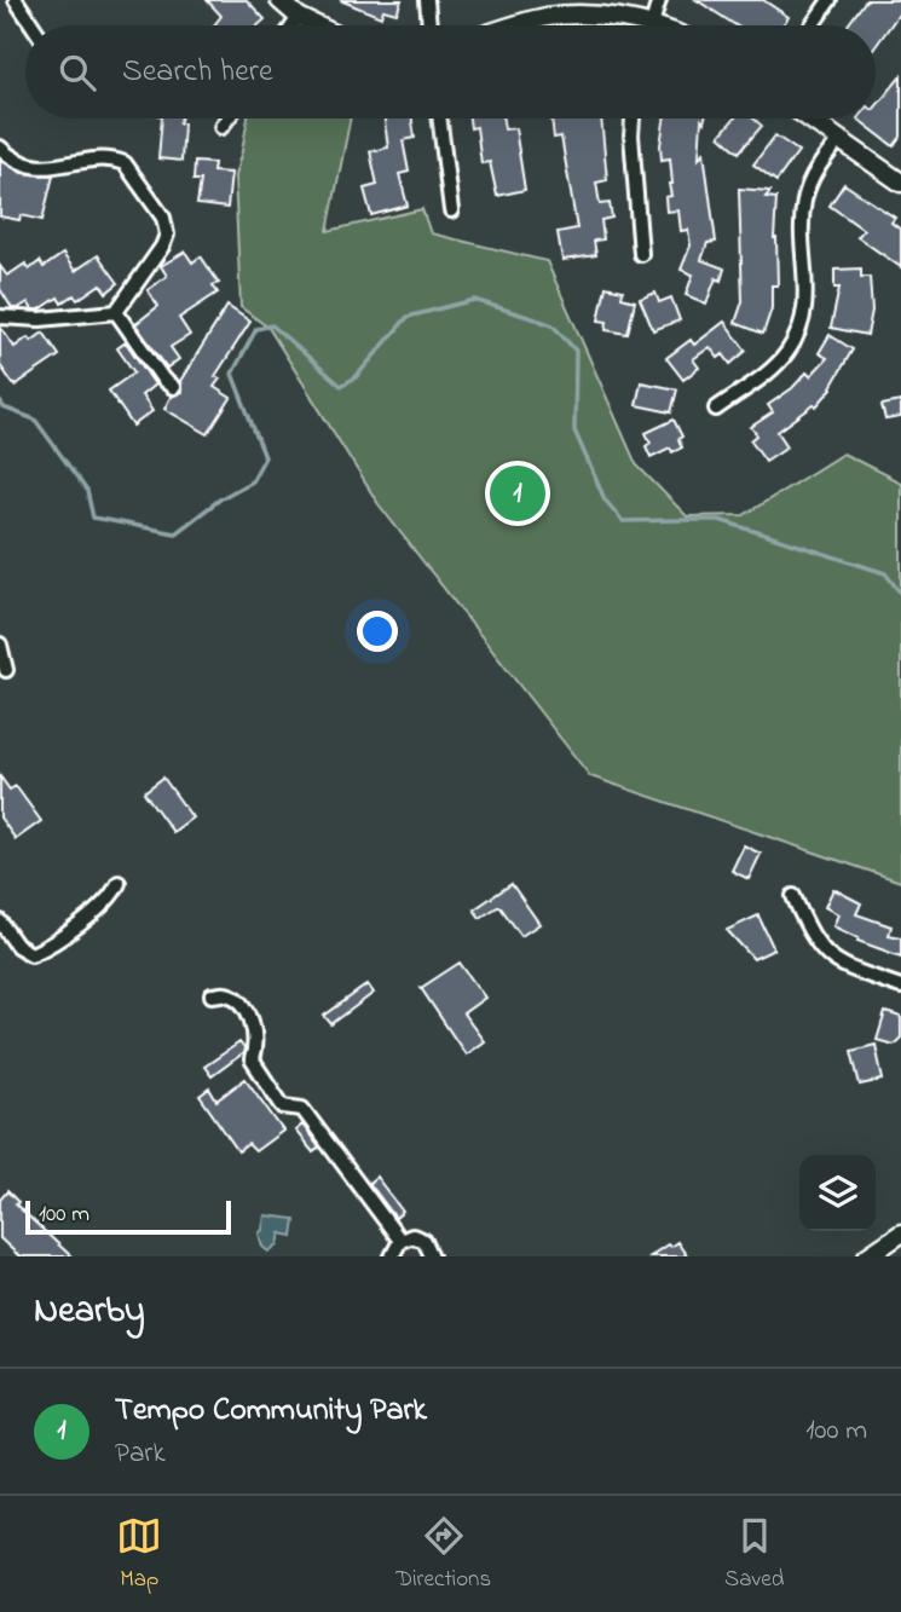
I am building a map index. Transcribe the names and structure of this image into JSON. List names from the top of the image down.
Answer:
{
  "scale_bar": "100 m",
  "page": {
    "search": "Search here",
    "pins": "1",
    "scale": "100 m",
    "heading": "Nearby",
    "list": [
      {
        "mark": "1",
        "name": "Tempo Community Park",
        "note": "Park",
        "value": "100 m"
      }
    ],
    "nav": ["Map", "Directions", "Saved"]
  }
}
